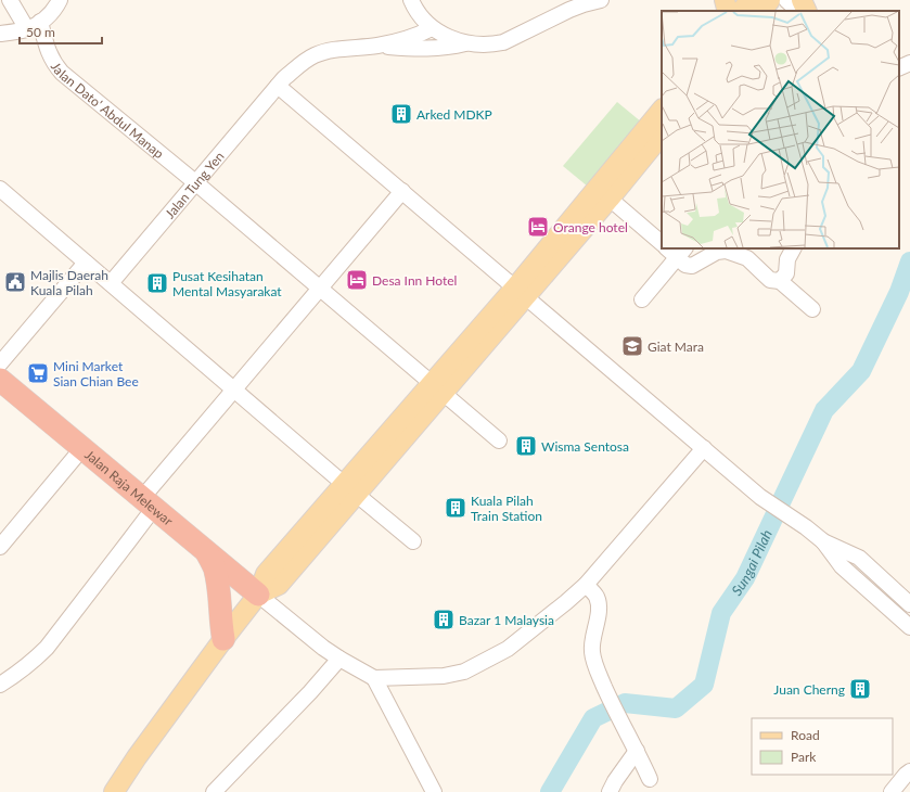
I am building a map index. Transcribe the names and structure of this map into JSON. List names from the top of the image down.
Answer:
{
  "streets": {
    "highway": ["Jalan Raja Melewar"],
    "street": ["Jalan Dato' Abdul Manap", "Jalan Tung Yen"]
  },
  "crossings": [
    ["Jalan Dato' Abdul Manap", "Jalan Tung Yen"]
  ],
  "water": ["Sungai Pilah"],
  "places": {
    "building": [
      "Arked MDKP",
      "Pusat Kesihatan Mental Masyarakat",
      "Wisma Sentosa",
      "Kuala Pilah Train Station",
      "Bazar 1 Malaysia",
      "Juan Cherng"
    ],
    "hotel": ["Orange hotel", "Desa Inn Hotel"],
    "public building": ["Majlis Daerah Kuala Pilah"],
    "school or university": ["Giat Mara"],
    "supermarket": ["Mini Market Sian Chian Bee"]
  },
  "legend": ["Road", "Park"],
  "scale_bar": "50 m"
}
